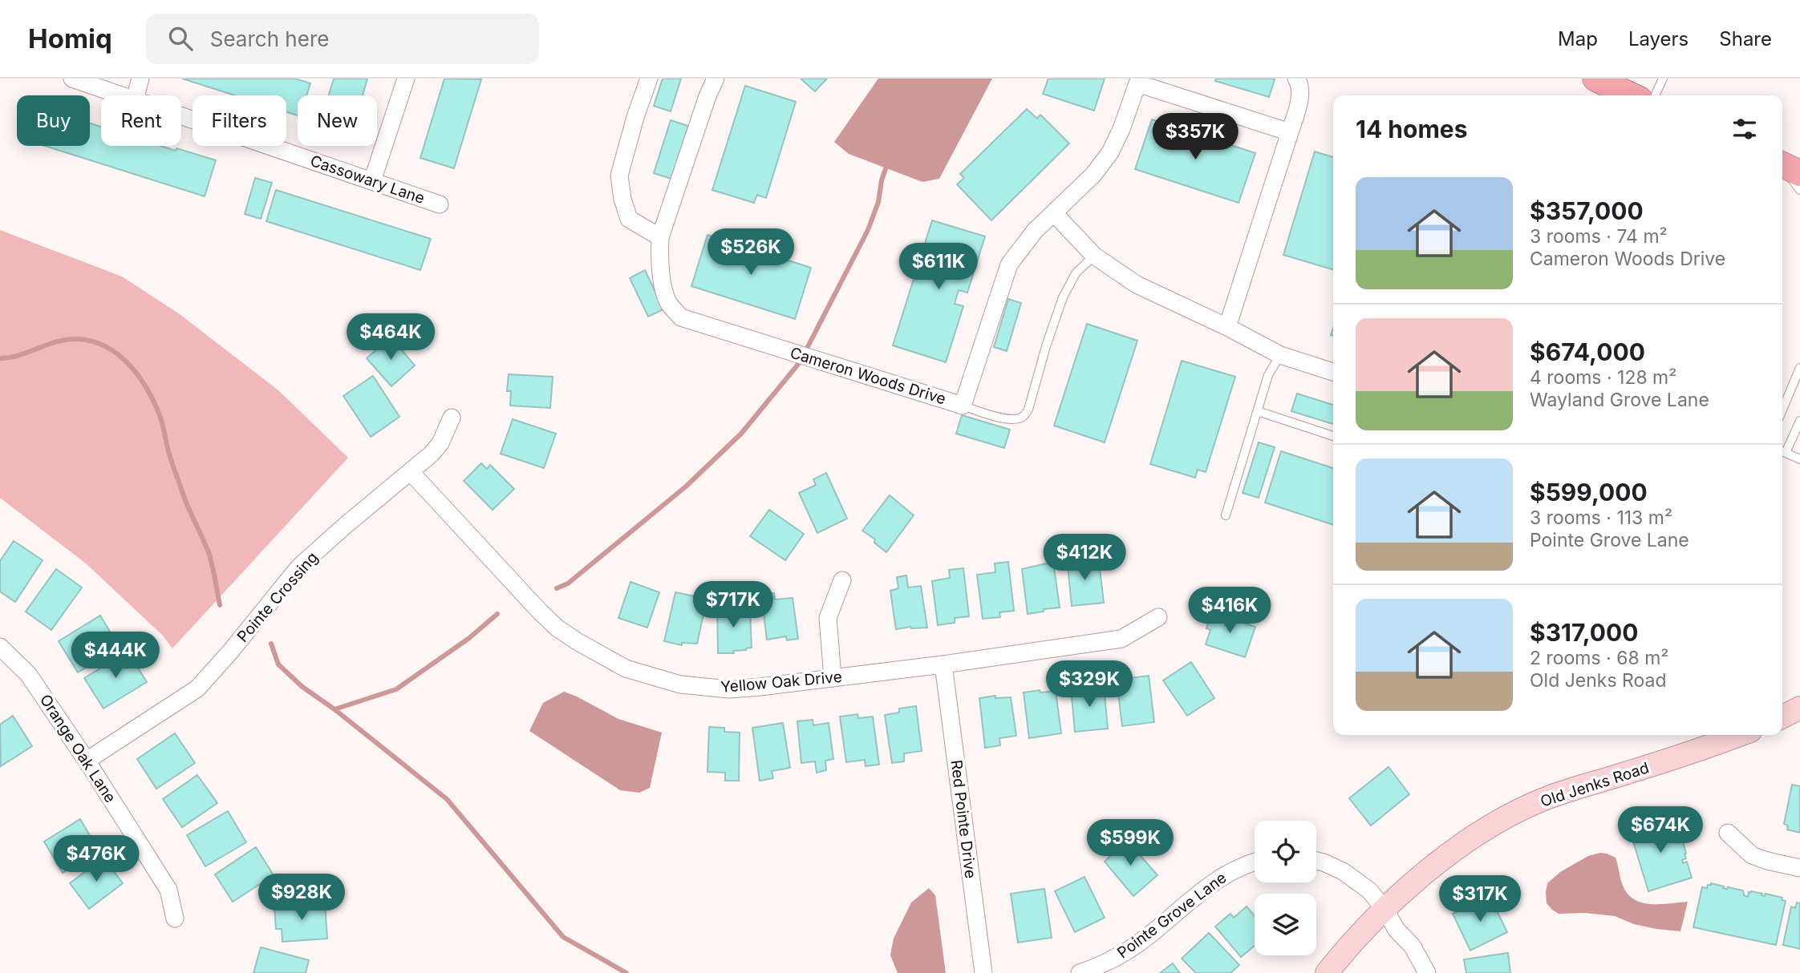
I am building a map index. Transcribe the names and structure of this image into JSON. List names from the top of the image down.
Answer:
{
  "streets": {
    "street": [
      "Cassowary Lane",
      "Cameron Woods Drive",
      "Pointe Crossing",
      "Yellow Oak Drive",
      "Orange Oak Lane",
      "Old Jenks Road",
      "Red Pointe Drive",
      "Pointe Grove Lane"
    ]
  },
  "crossings": [
    ["Pointe Crossing", "Yellow Oak Drive"],
    ["Pointe Crossing", "Orange Oak Lane"],
    ["Yellow Oak Drive", "Red Pointe Drive"]
  ],
  "page": {
    "header": "Homiq",
    "search": "Search here",
    "nav": ["Map", "Layers", "Share"],
    "chip": [
      "Buy",
      "Rent",
      "Filters",
      "New"
    ],
    "heading": "14 homes",
    "price": [
      "$357K",
      "$526K",
      "$611K",
      "$464K",
      "$412K",
      "$717K",
      "$416K",
      "$444K",
      "$329K",
      "$674K",
      "$599K",
      "$476K",
      "$928K",
      "$317K"
    ],
    "list": [
      {
        "name": "$357,000",
        "note": "3 rooms · 74 m² · Cameron Woods Drive"
      },
      {
        "name": "$674,000",
        "note": "4 rooms · 128 m² · Wayland Grove Lane"
      },
      {
        "name": "$599,000",
        "note": "3 rooms · 113 m² · Pointe Grove Lane"
      },
      {
        "name": "$317,000",
        "note": "2 rooms · 68 m² · Old Jenks Road"
      }
    ]
  }
}
